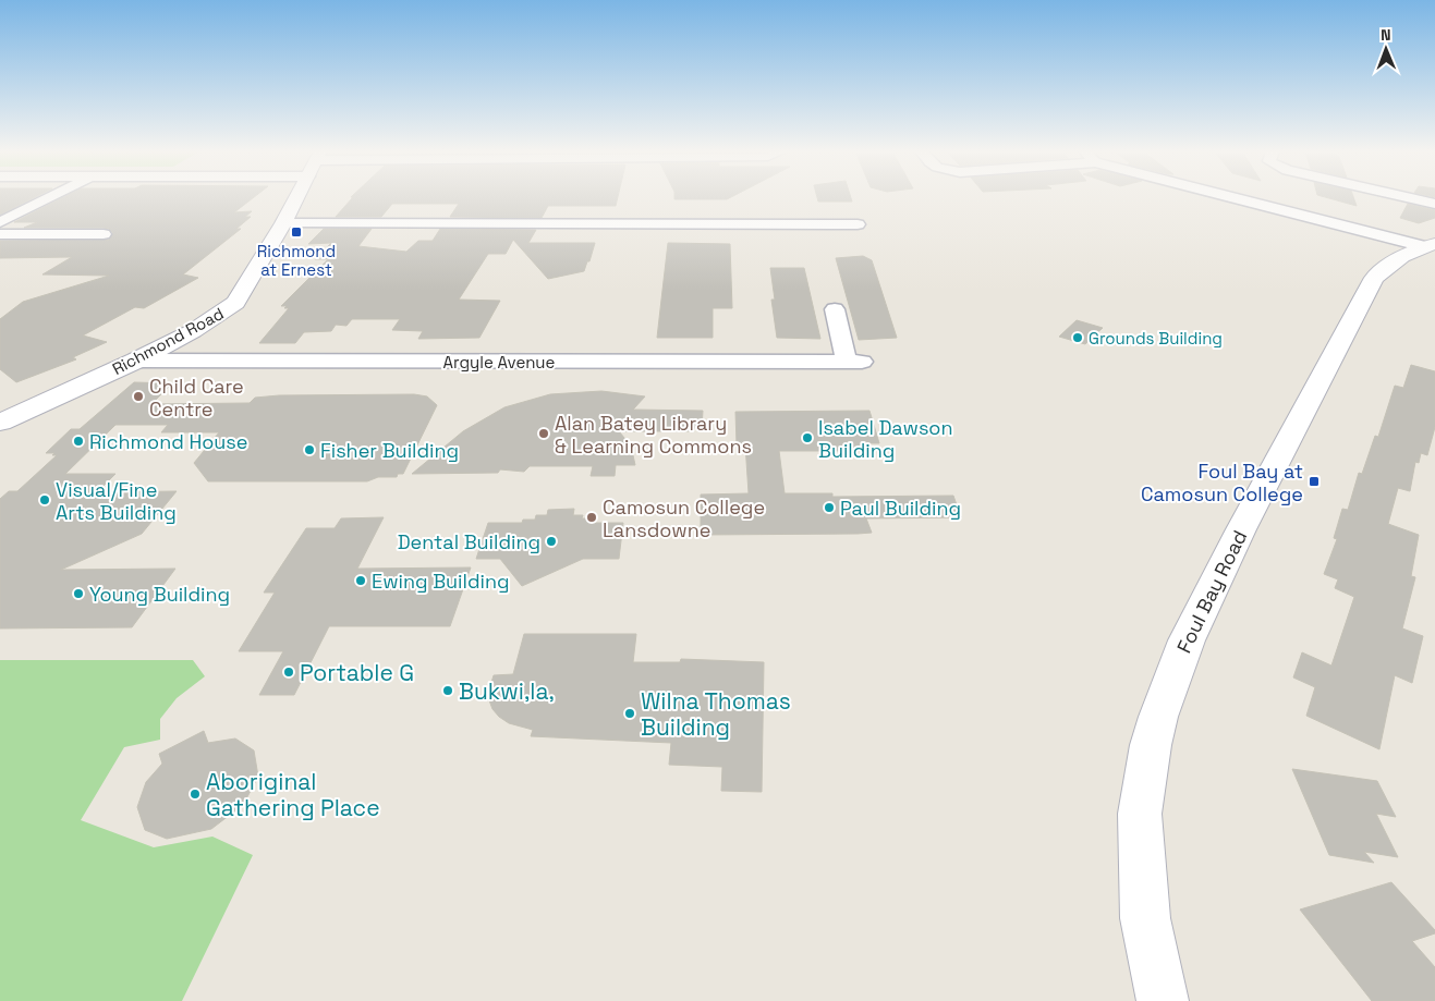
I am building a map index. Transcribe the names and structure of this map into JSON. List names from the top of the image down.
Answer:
{
  "streets": {
    "main road": ["Richmond Road", "Foul Bay Road"],
    "street": ["Argyle Avenue"]
  },
  "crossings": [
    ["Richmond Road", "Argyle Avenue"]
  ],
  "places": {
    "transit": ["Richmond at Ernest", "Foul Bay at Camosun College"],
    "other": [
      "Grounds Building",
      "Child Care Centre",
      "Alan Batey Library & Learning Commons",
      "Isabel Dawson Building",
      "Richmond House",
      "Fisher Building",
      "Visual/Fine Arts Building",
      "Paul Building",
      "Camosun College Lansdowne",
      "Dental Building",
      "Ewing Building",
      "Young Building",
      "Portable G",
      "Bukwi,la,",
      "Wilna Thomas Building",
      "Aboriginal Gathering Place"
    ]
  },
  "north": "top"
}
